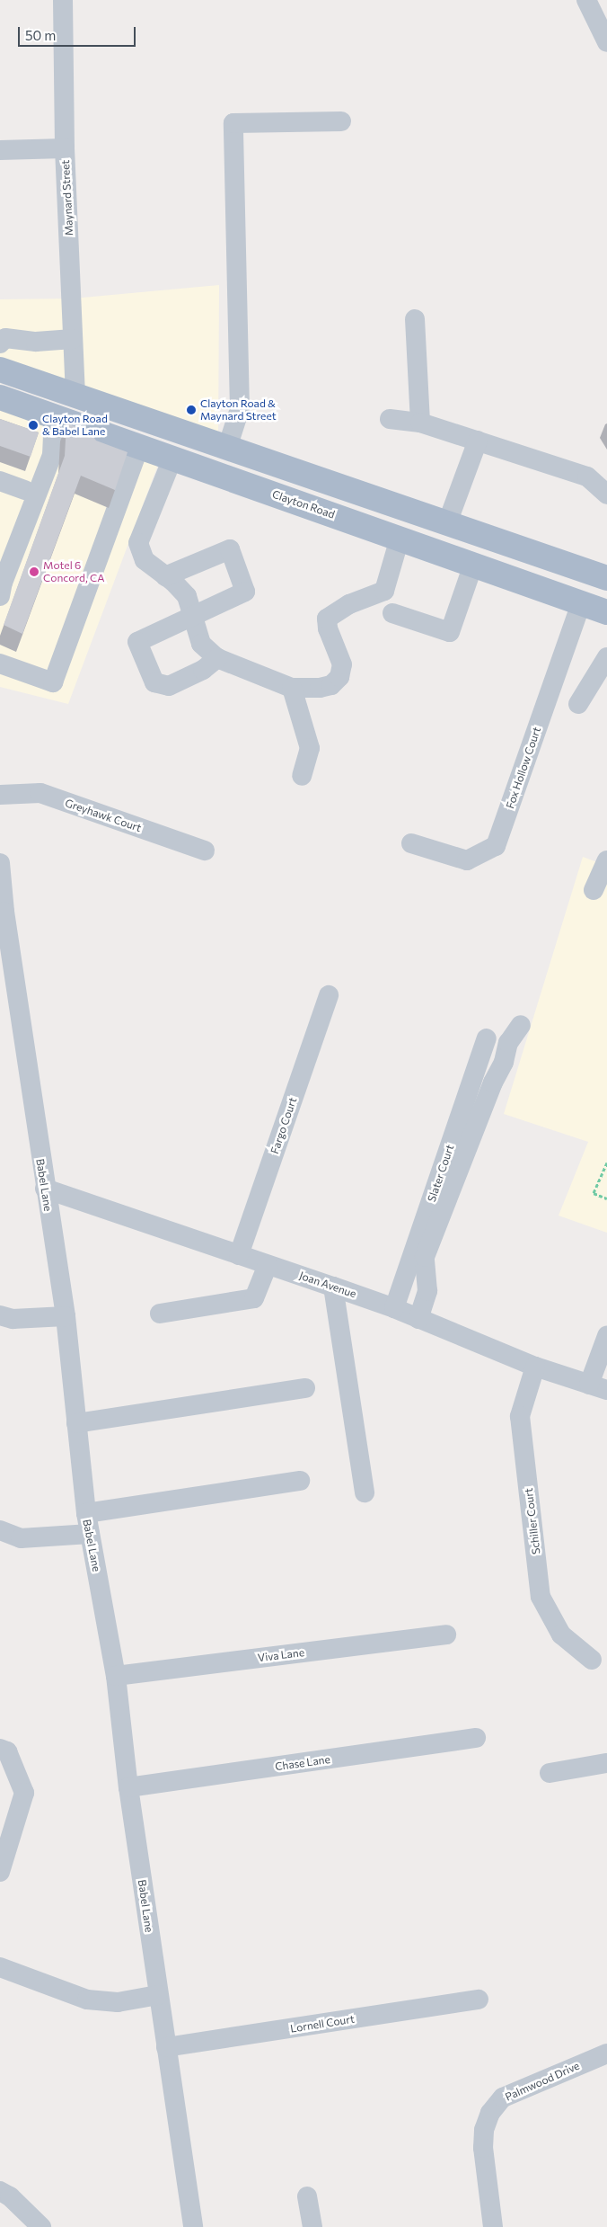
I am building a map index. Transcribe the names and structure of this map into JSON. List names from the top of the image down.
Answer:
{
  "streets": {
    "main road": ["Clayton Road"],
    "street": [
      "Maynard Street",
      "Fox Hollow Court",
      "Greyhawk Court",
      "Fargo Court",
      "Slater Court",
      "Babel Lane",
      "Joan Avenue",
      "Schiller Court",
      "Viva Lane",
      "Chase Lane",
      "Lornell Court",
      "Palmwood Drive"
    ]
  },
  "crossings": [
    ["Clayton Road", "Fox Hollow Court"],
    ["Fargo Court", "Joan Avenue"],
    ["Slater Court", "Joan Avenue"],
    ["Babel Lane", "Joan Avenue"],
    ["Babel Lane", "Viva Lane"],
    ["Babel Lane", "Chase Lane"],
    ["Babel Lane", "Lornell Court"],
    ["Joan Avenue", "Schiller Court"]
  ],
  "places": ["Clayton Road & Maynard Street", "Clayton Road & Babel Lane", "Motel 6 Concord, CA"],
  "scale_bar": "50 m"
}
